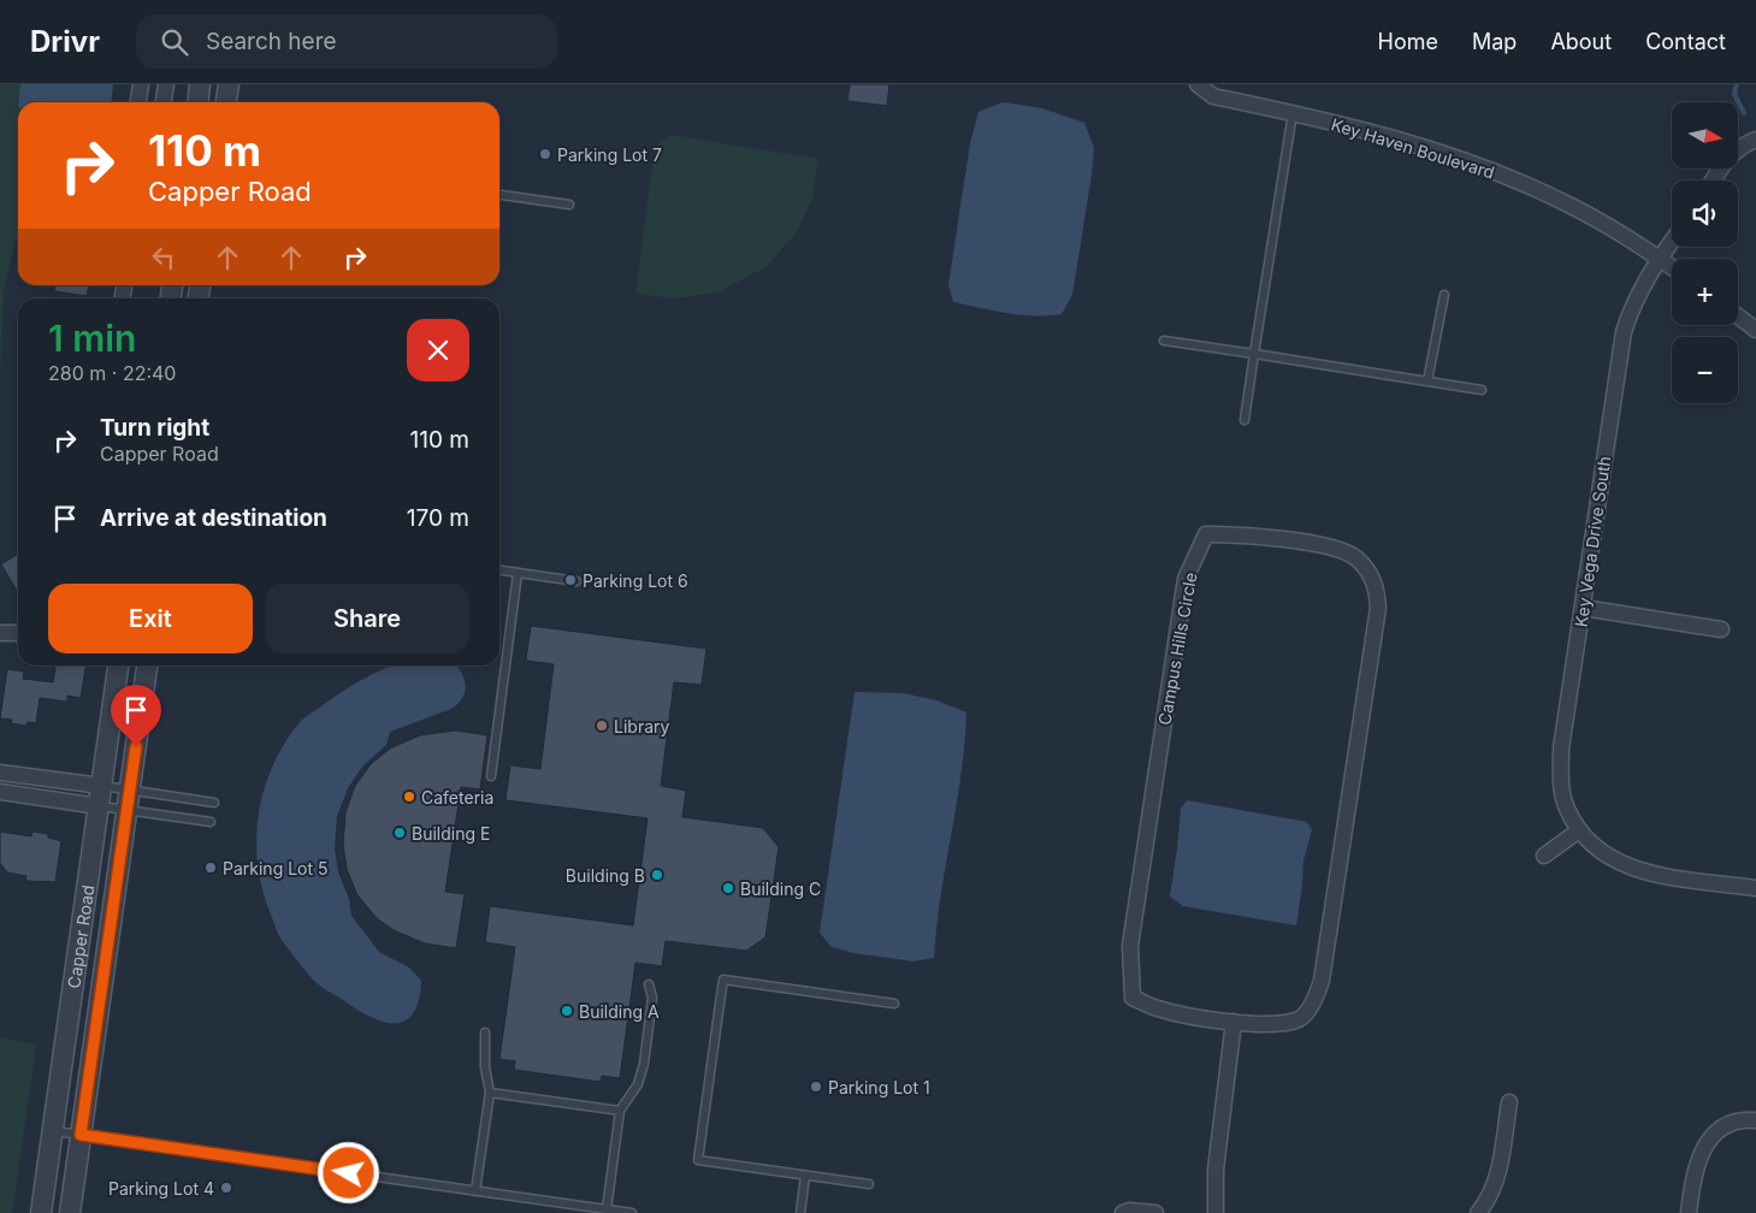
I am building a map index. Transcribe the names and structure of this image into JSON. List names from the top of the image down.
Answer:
{
  "streets": {
    "street": [
      "Key Haven Boulevard",
      "Key Vega Drive South",
      "Campus Hills Circle",
      "Capper Road"
    ]
  },
  "crossings": [
    ["Key Haven Boulevard", "Key Vega Drive South"]
  ],
  "places": [
    "Parking Lot 7",
    "Parking Lot 6",
    "Library",
    "Cafeteria",
    "Building E",
    "Parking Lot 5",
    "Building B",
    "Building C",
    "Building A",
    "Parking Lot 1",
    "Parking Lot 4"
  ],
  "north": "right",
  "page": {
    "header": "Drivr",
    "search": "Search here",
    "nav": [
      "Home",
      "Map",
      "About",
      "Contact"
    ],
    "map_buttons": ["+", "−"],
    "turn": ["110 m", "Capper Road"],
    "heading": ["1 min", "280 m · 22:40"],
    "list": [
      {
        "name": "Turn right",
        "note": "Capper Road",
        "value": "110 m"
      },
      {
        "name": "Arrive at destination",
        "value": "170 m"
      }
    ],
    "buttons": ["Exit", "Share"]
  }
}
